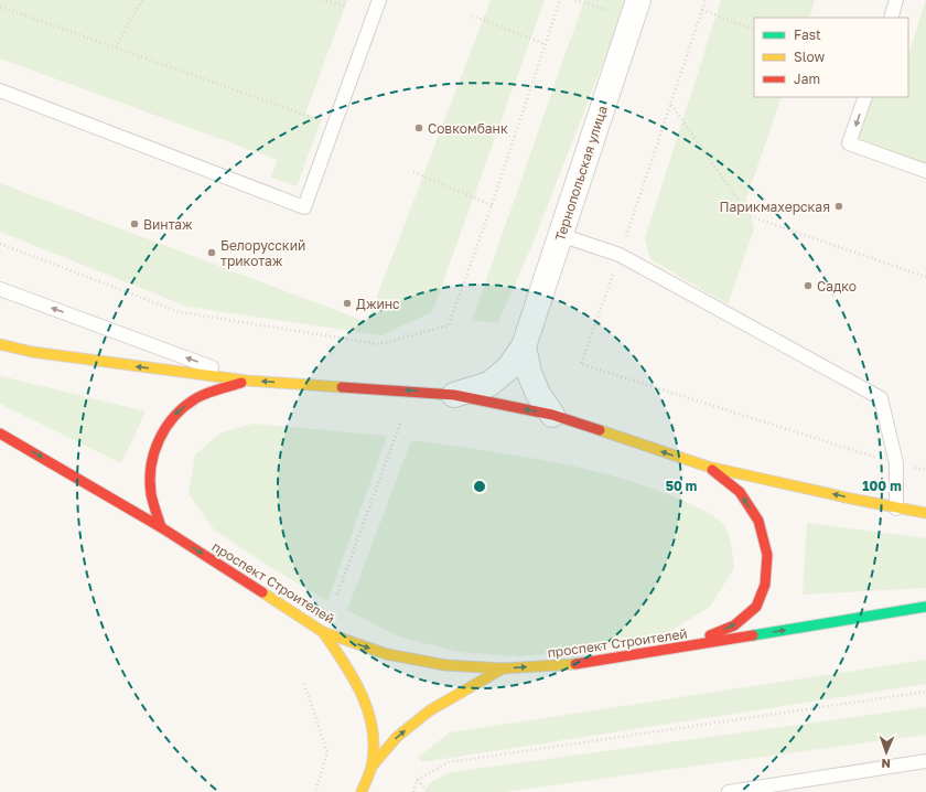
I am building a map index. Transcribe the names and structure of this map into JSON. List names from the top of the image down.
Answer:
{
  "streets": {
    "main road": ["проспект Строителей"],
    "street": ["Тернопольская улица"]
  },
  "one_way": ["проспект Строителей"],
  "places": [
    "Совкомбанк",
    "Парикмахерская",
    "Винтаж",
    "Белорусский трикотаж",
    "Садко",
    "Джинс"
  ],
  "legend": ["Fast", "Slow", "Jam"],
  "north": "bottom",
  "rings": ["50 m", "100 m"]
}
